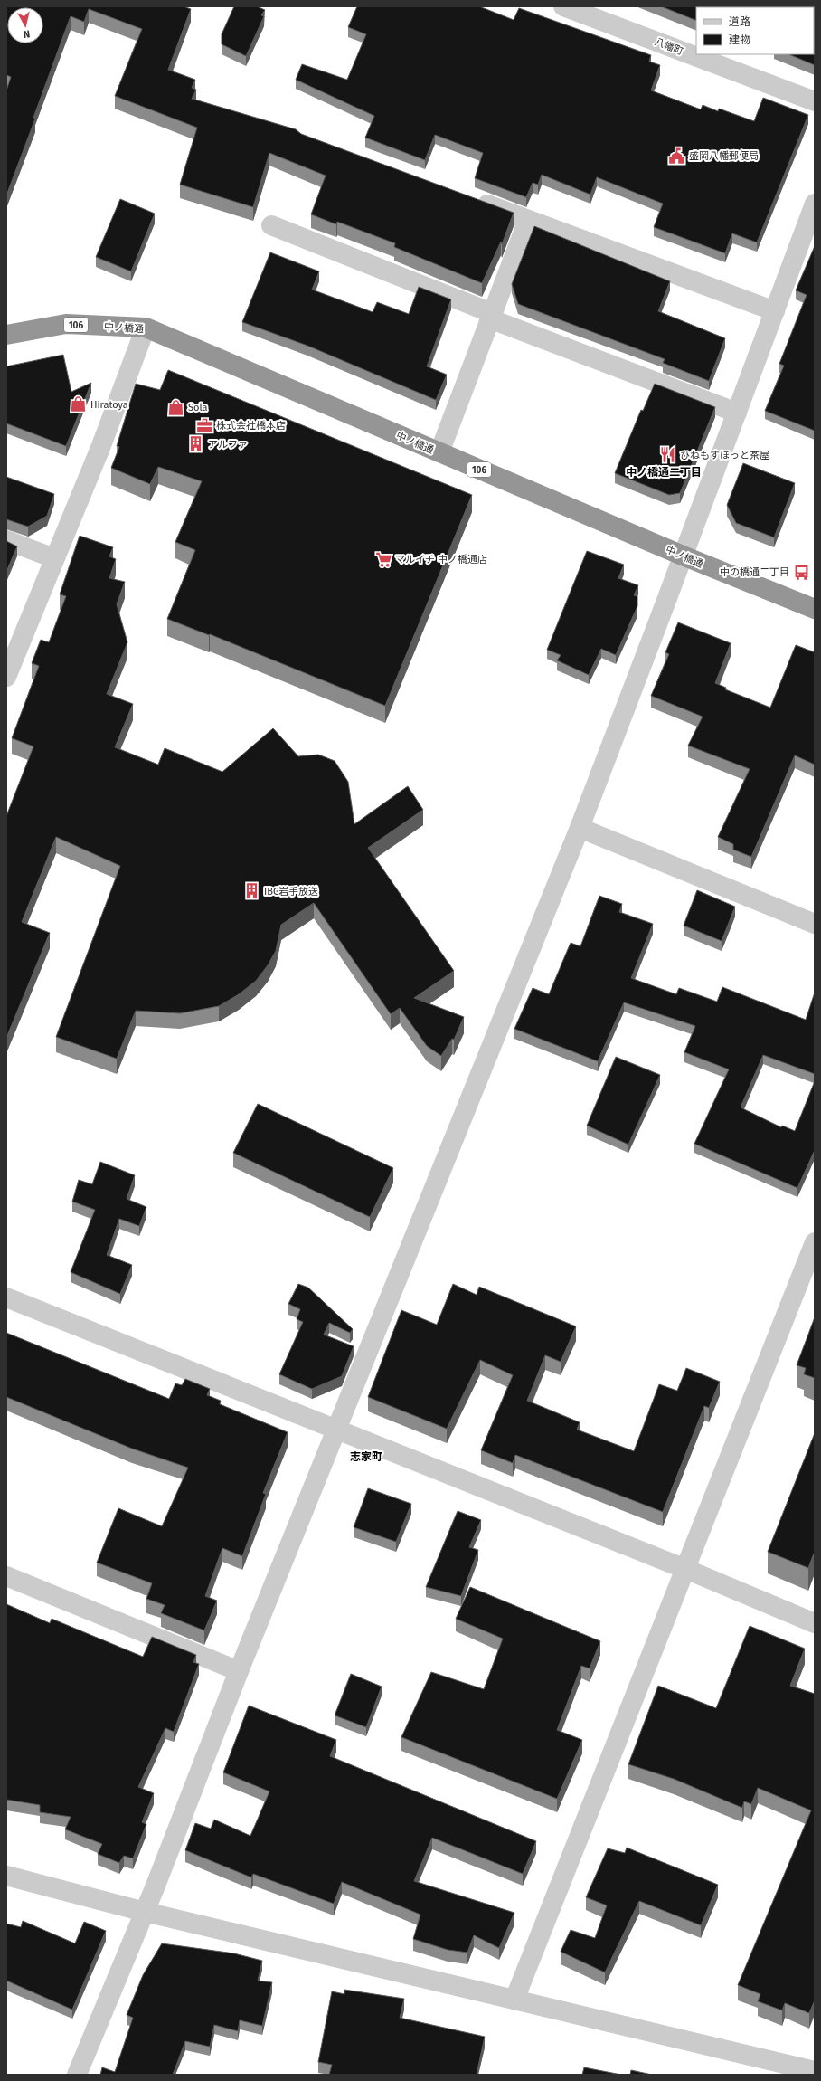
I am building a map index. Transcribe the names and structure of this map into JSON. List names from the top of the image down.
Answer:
{
  "streets": {
    "highway": ["106", "中ノ橋通"],
    "street": ["八幡町"]
  },
  "districts": ["中ノ橋通二丁目", "志家町"],
  "places": {
    "public building": ["盛岡八幡郵便局"],
    "shop": ["Hiratoya", "Sola"],
    "office": ["株式会社橋本店"],
    "building": ["アルファ", "IBC岩手放送"],
    "restaurant": ["ひねもすほっと茶屋"],
    "supermarket": ["マルイチ 中ノ橋通店"],
    "bus stop": ["中の橋通二丁目"]
  },
  "legend": ["道路", "建物"],
  "north": "bottom"
}
